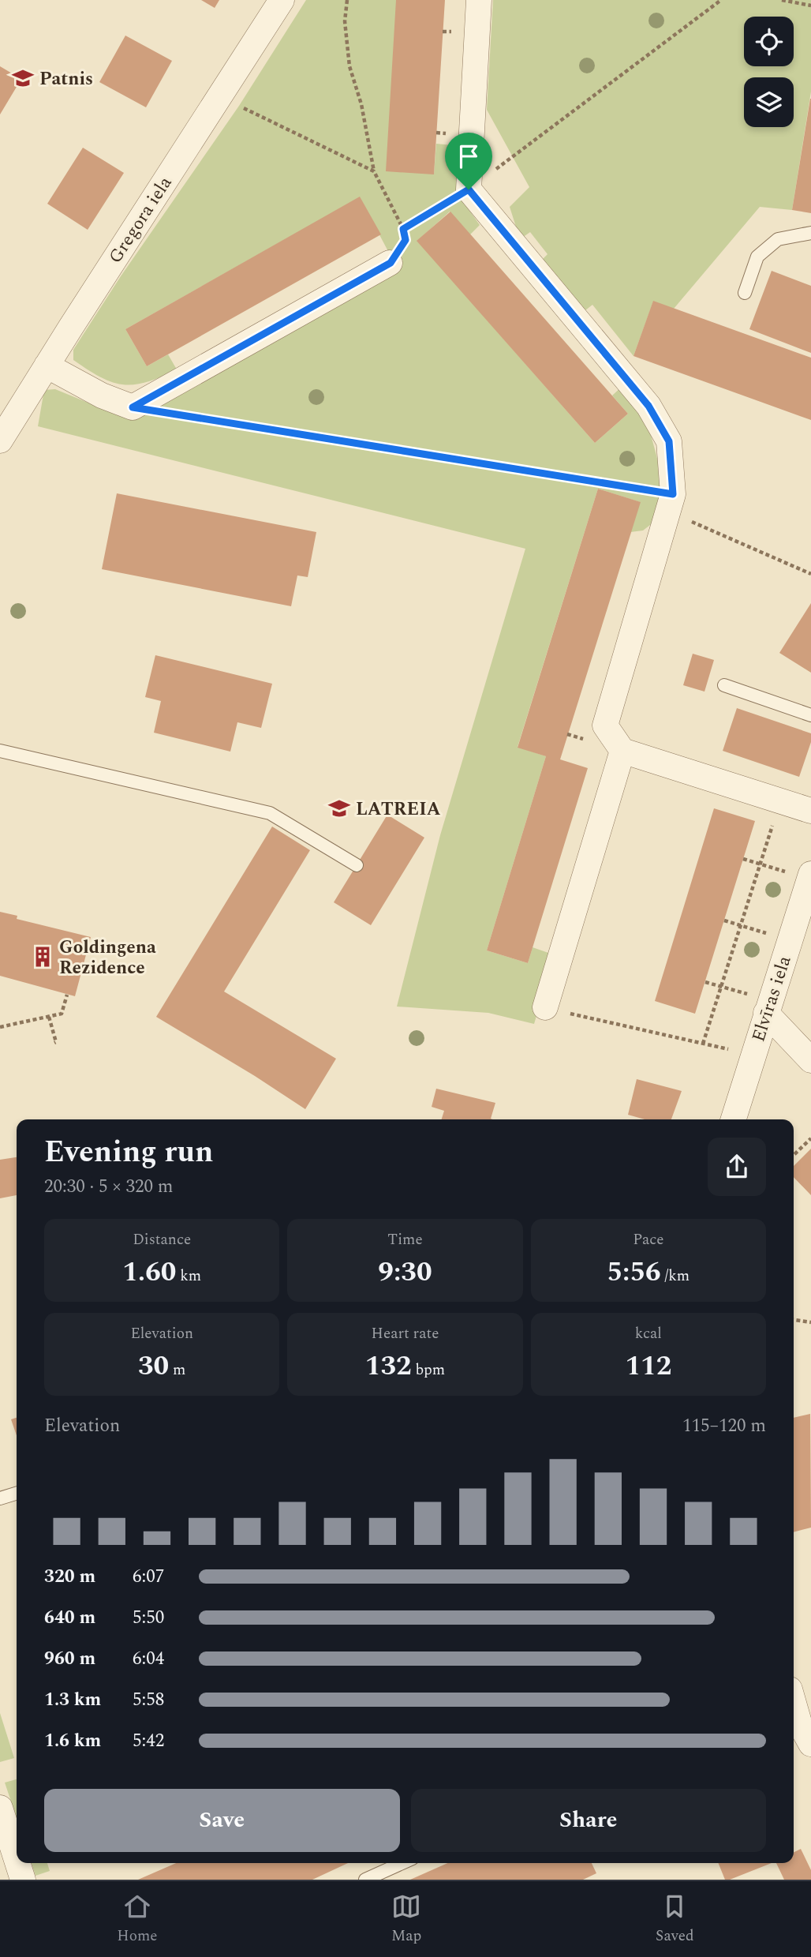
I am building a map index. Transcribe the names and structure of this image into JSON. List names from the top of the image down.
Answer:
{
  "streets": {
    "street": ["Gregora iela", "Elvīras iela"]
  },
  "places": {
    "school or university": ["Patnis", "LATREIA"],
    "building": ["Goldingena Rezidence"]
  },
  "page": {
    "heading": ["Evening run", "20:30 · 5 × 320 m"],
    "stats": [
      ["Distance", "1.60 km"],
      ["Time", "9:30"],
      ["Pace", "5:56 /km"],
      ["Elevation", "30 m"],
      ["Heart rate", "132 bpm"],
      ["kcal", "112"]
    ],
    "chart": ["Elevation", "115–120 m"],
    "list": [
      {
        "name": "320 m",
        "note": "6:07"
      },
      {
        "name": "640 m",
        "note": "5:50"
      },
      {
        "name": "960 m",
        "note": "6:04"
      },
      {
        "name": "1.3 km",
        "note": "5:58"
      },
      {
        "name": "1.6 km",
        "note": "5:42"
      }
    ],
    "buttons": ["Save", "Share"],
    "tabs": ["Home", "Map", "Saved"]
  }
}
